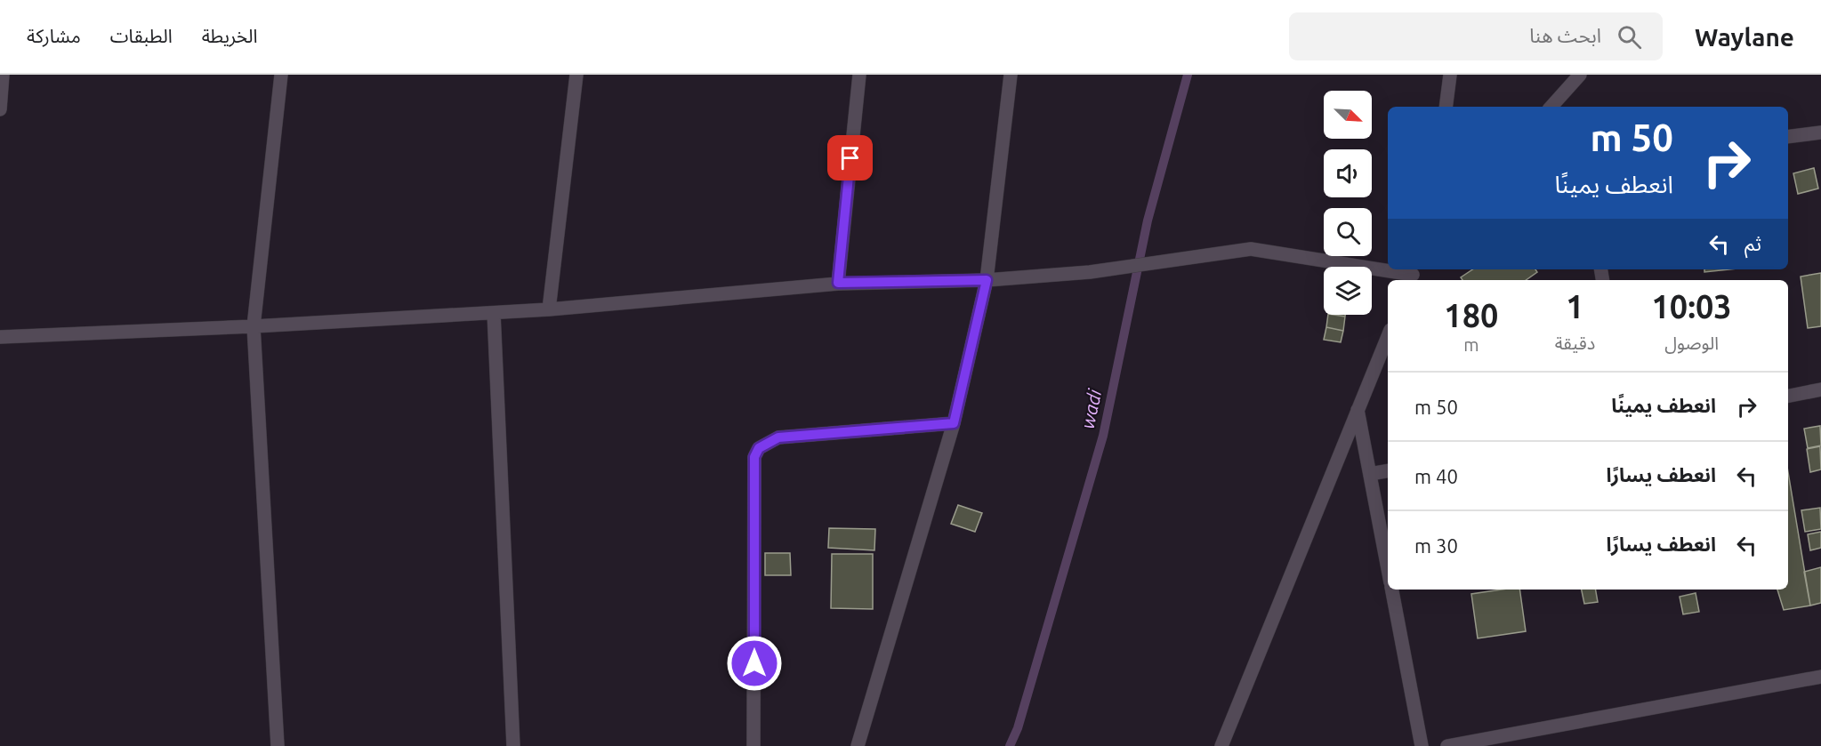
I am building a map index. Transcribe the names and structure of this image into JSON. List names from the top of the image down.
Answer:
{
  "water": ["wadi"],
  "north": "bottom right",
  "page": {
    "header": "Waylane",
    "search": "ابحث هنا",
    "nav": ["الخريطة", "الطبقات", "مشاركة"],
    "turn": ["50 m", "انعطف يمينًا"],
    "then": "ثم",
    "eta": [
      "10:03",
      "الوصول",
      "1",
      "دقيقة",
      "180",
      "m"
    ],
    "list": [
      {
        "name": "انعطف يمينًا",
        "value": "50 m"
      },
      {
        "name": "انعطف يسارًا",
        "value": "40 m"
      },
      {
        "name": "انعطف يسارًا",
        "value": "30 m"
      }
    ]
  }
}
